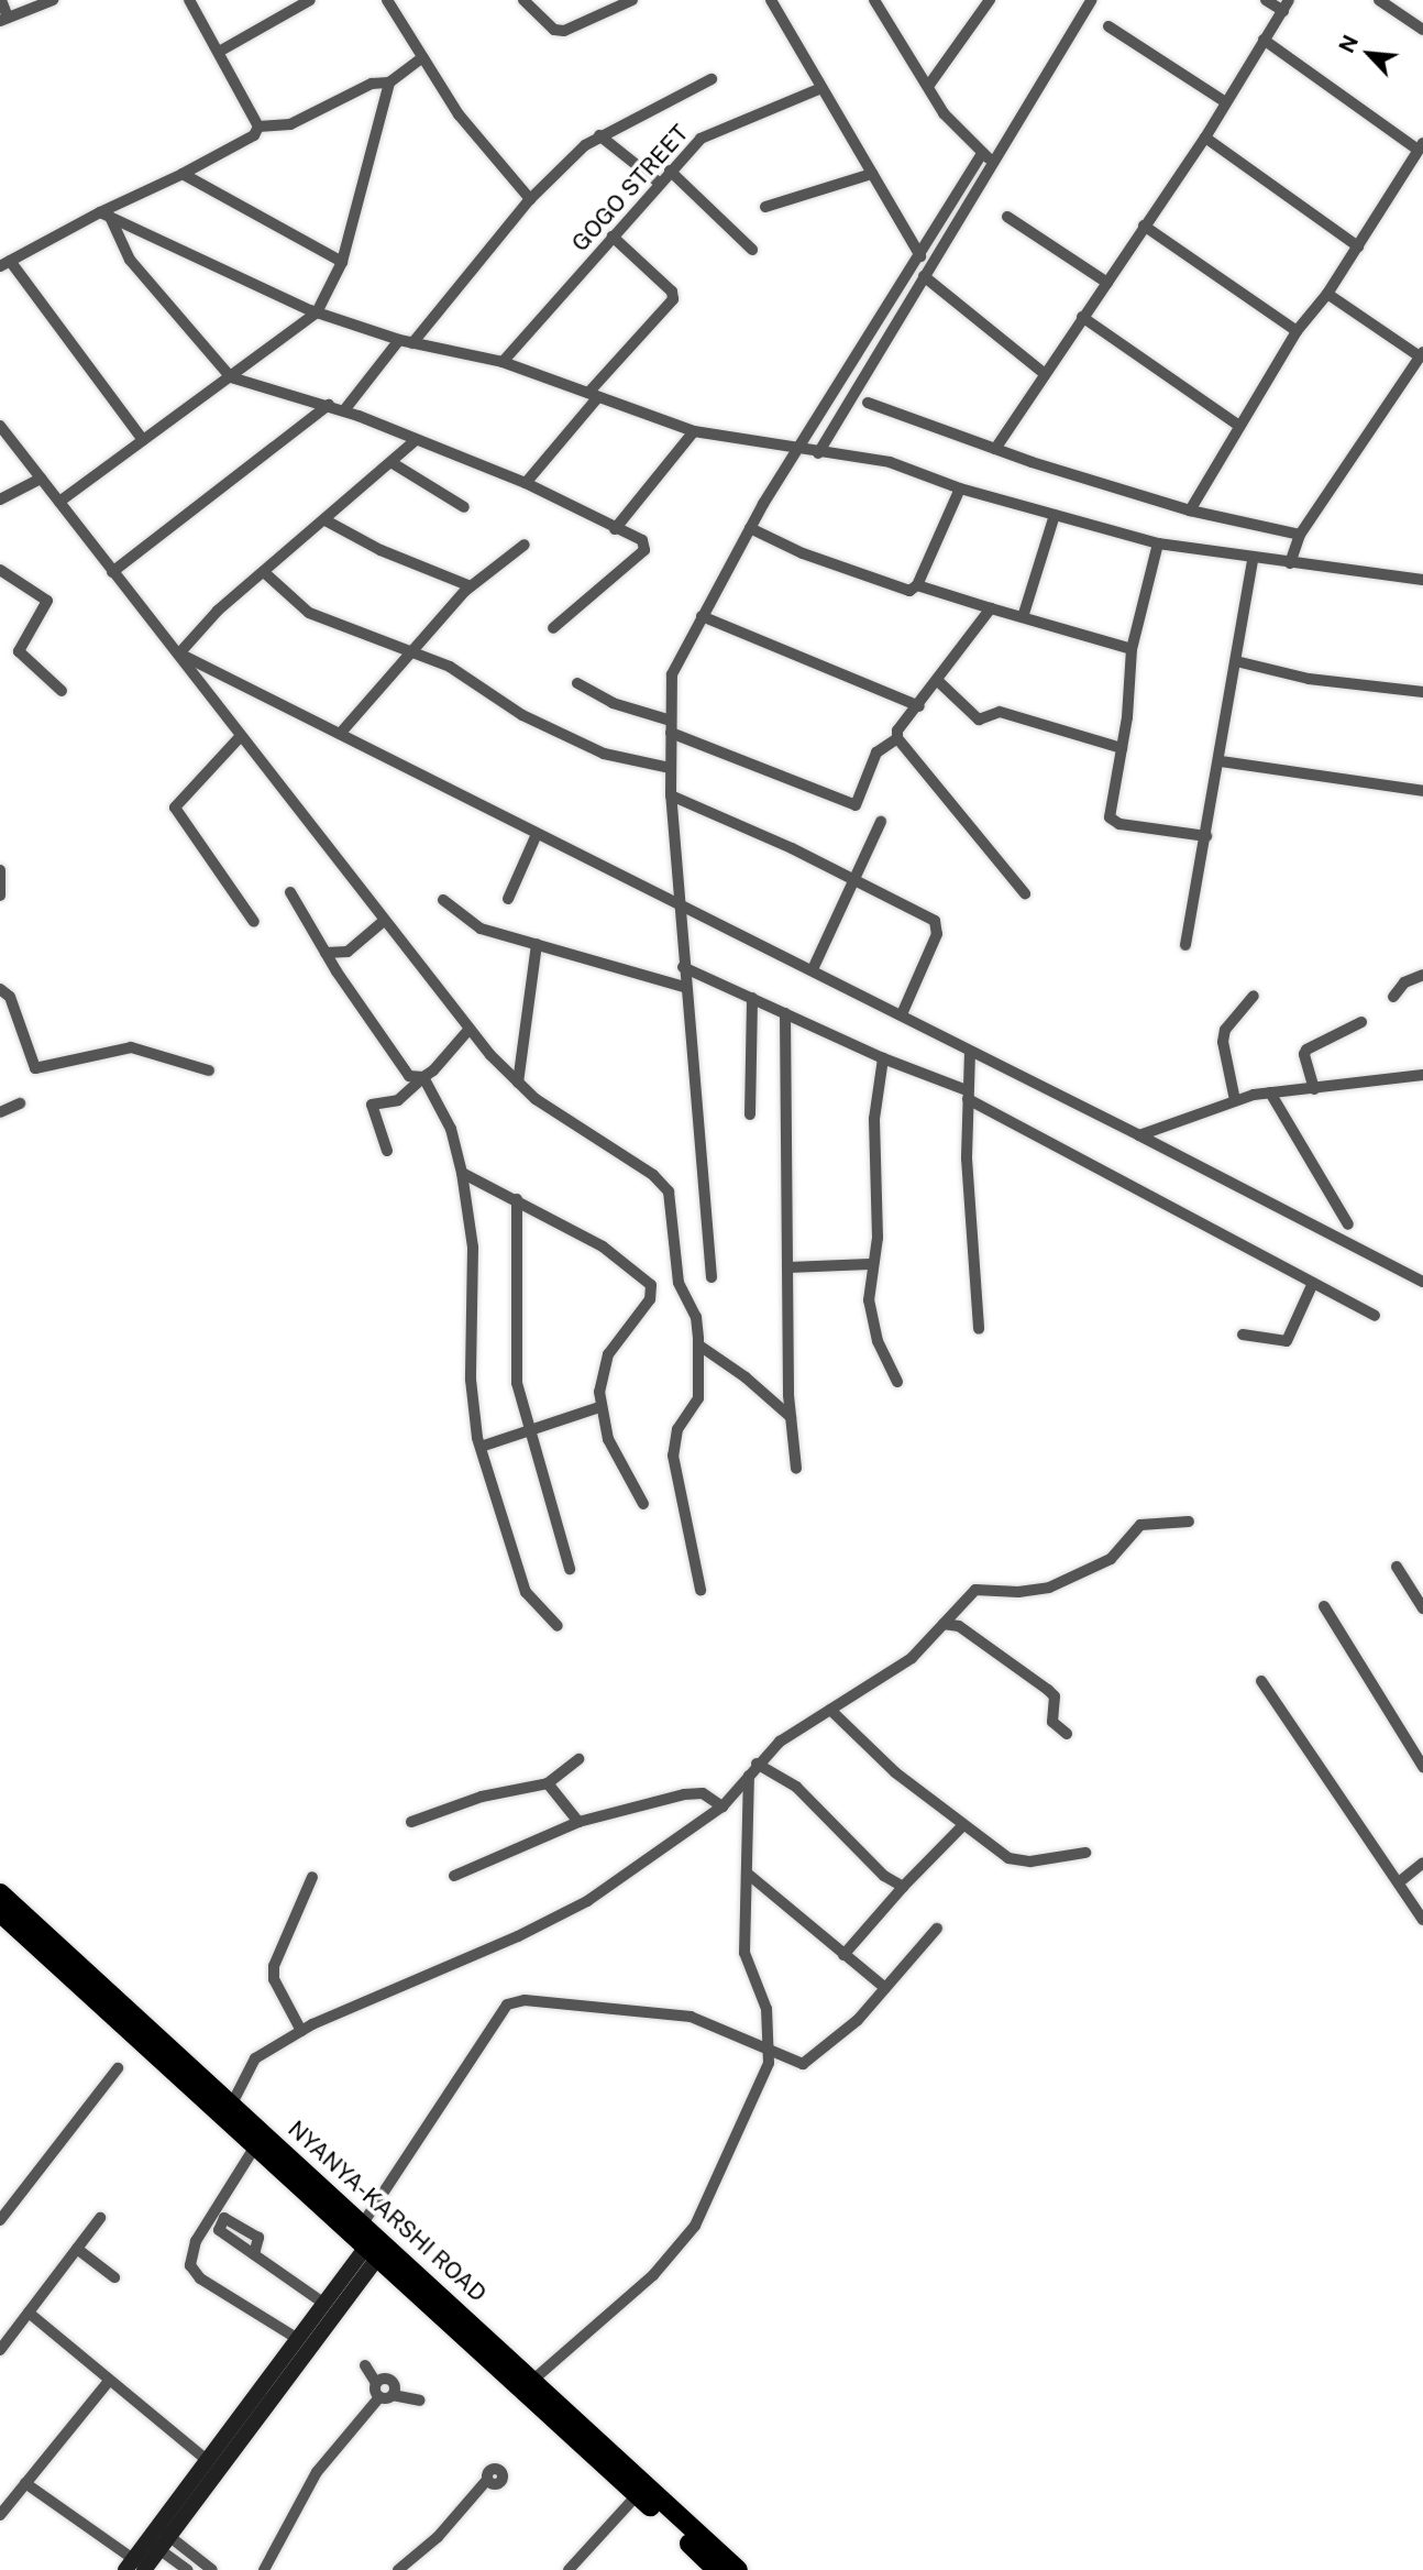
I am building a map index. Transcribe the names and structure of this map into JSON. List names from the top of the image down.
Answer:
{
  "streets": {
    "main road": ["NYANYA-KARSHI ROAD"],
    "street": ["GOGO STREET"]
  },
  "north": "top left"
}
